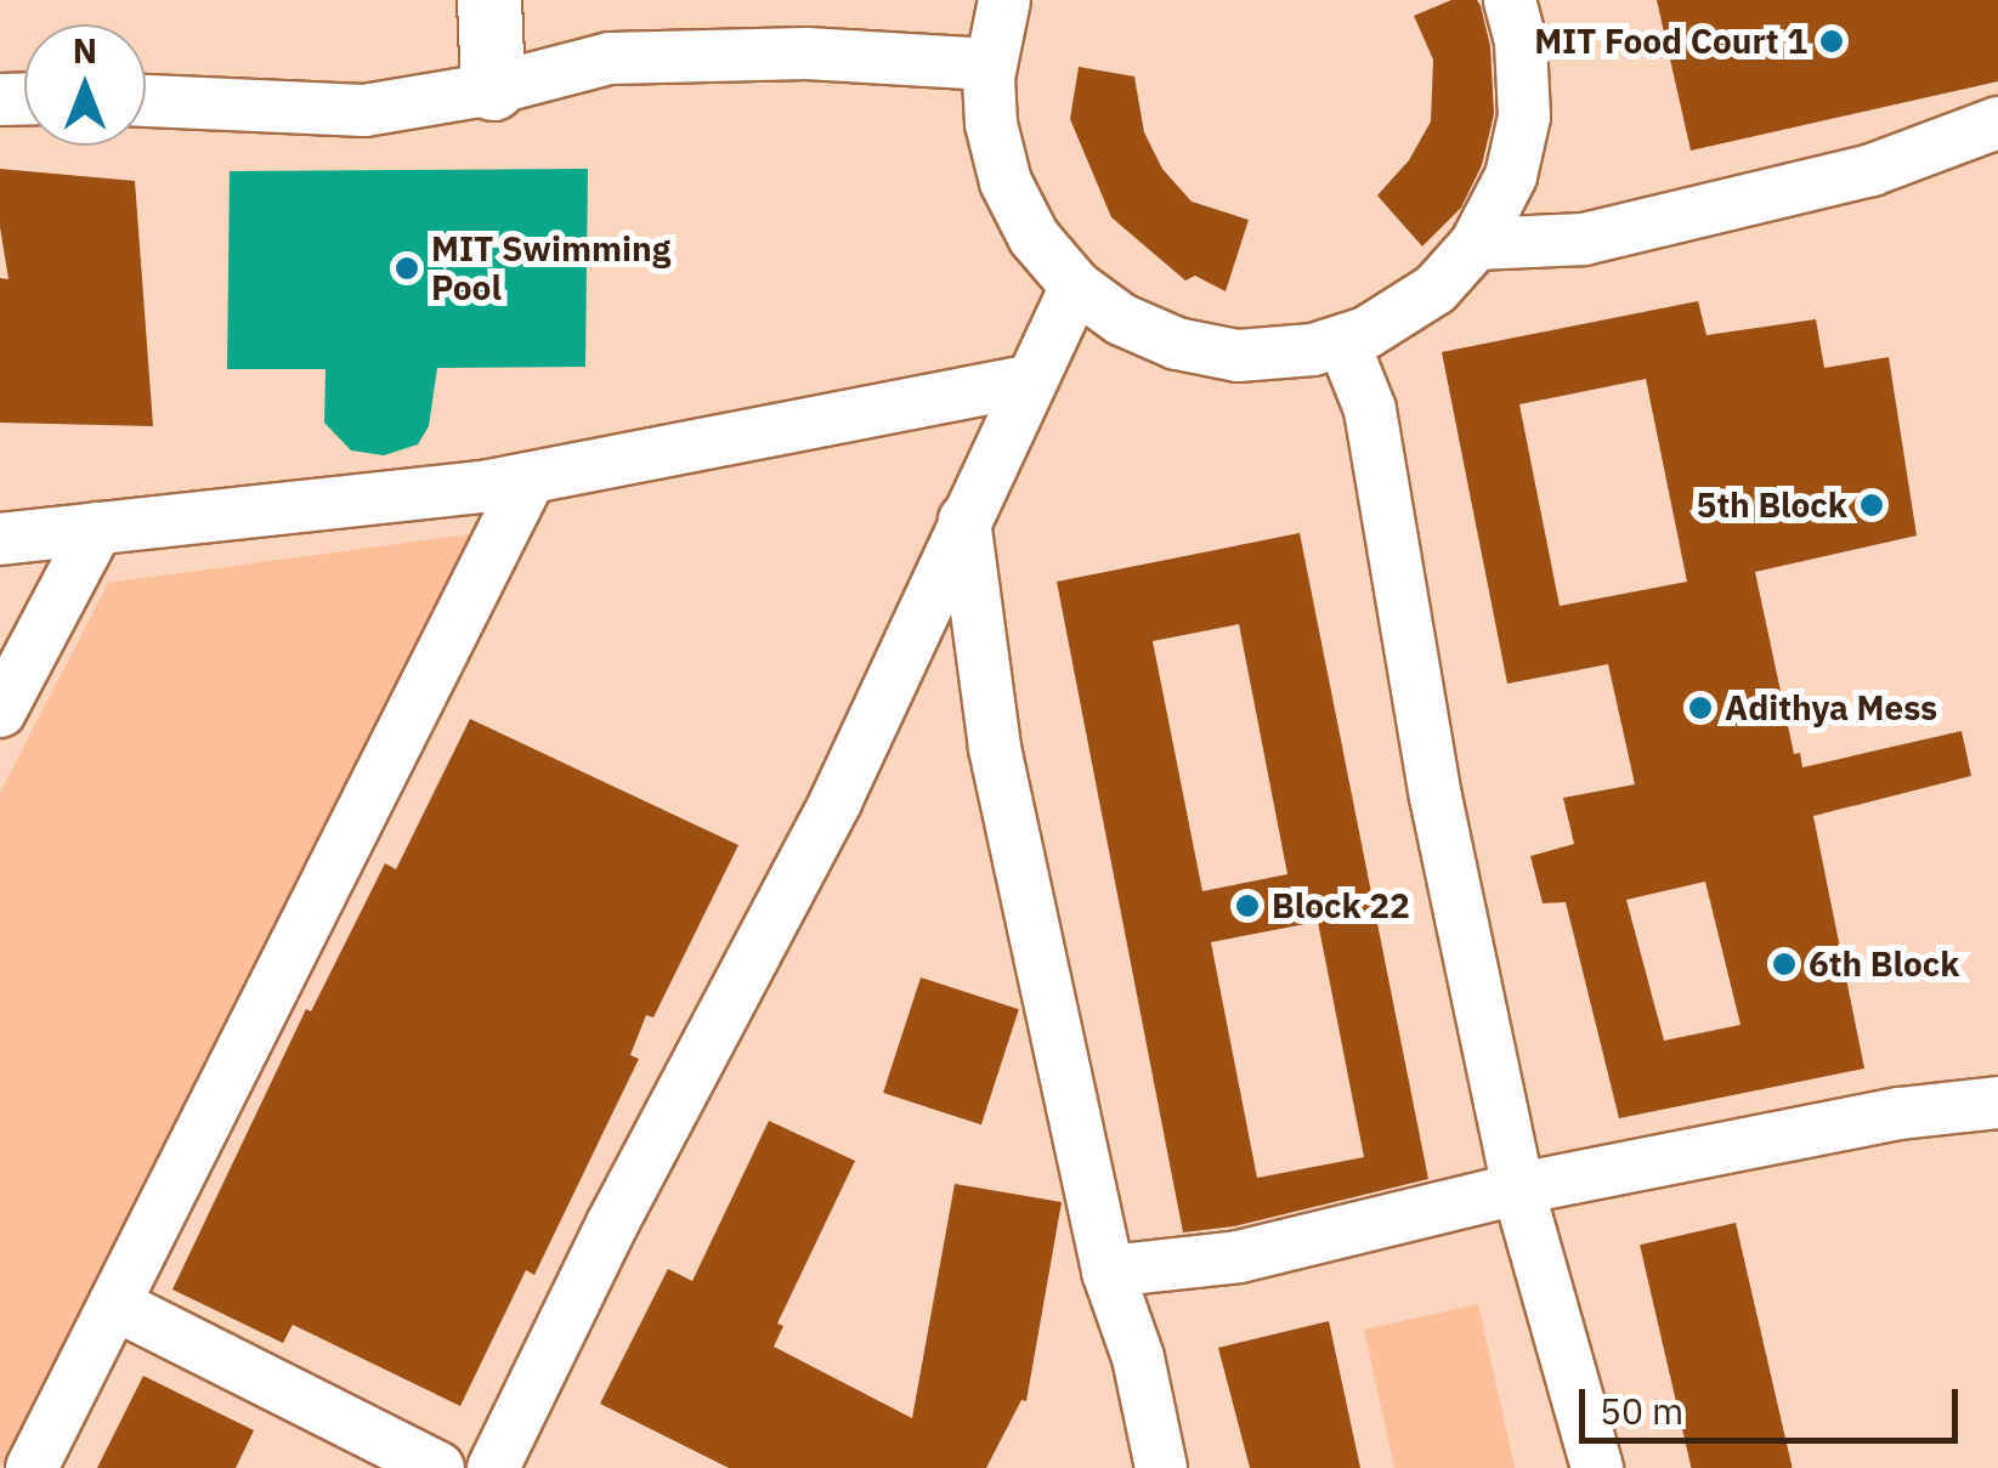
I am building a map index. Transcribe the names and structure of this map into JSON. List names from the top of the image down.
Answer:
{
  "places": [
    "MIT Food Court 1",
    "MIT Swimming Pool",
    "5th Block",
    "Adithya Mess",
    "Block 22",
    "6th Block"
  ],
  "scale_bar": "50 m",
  "north": "top"
}
